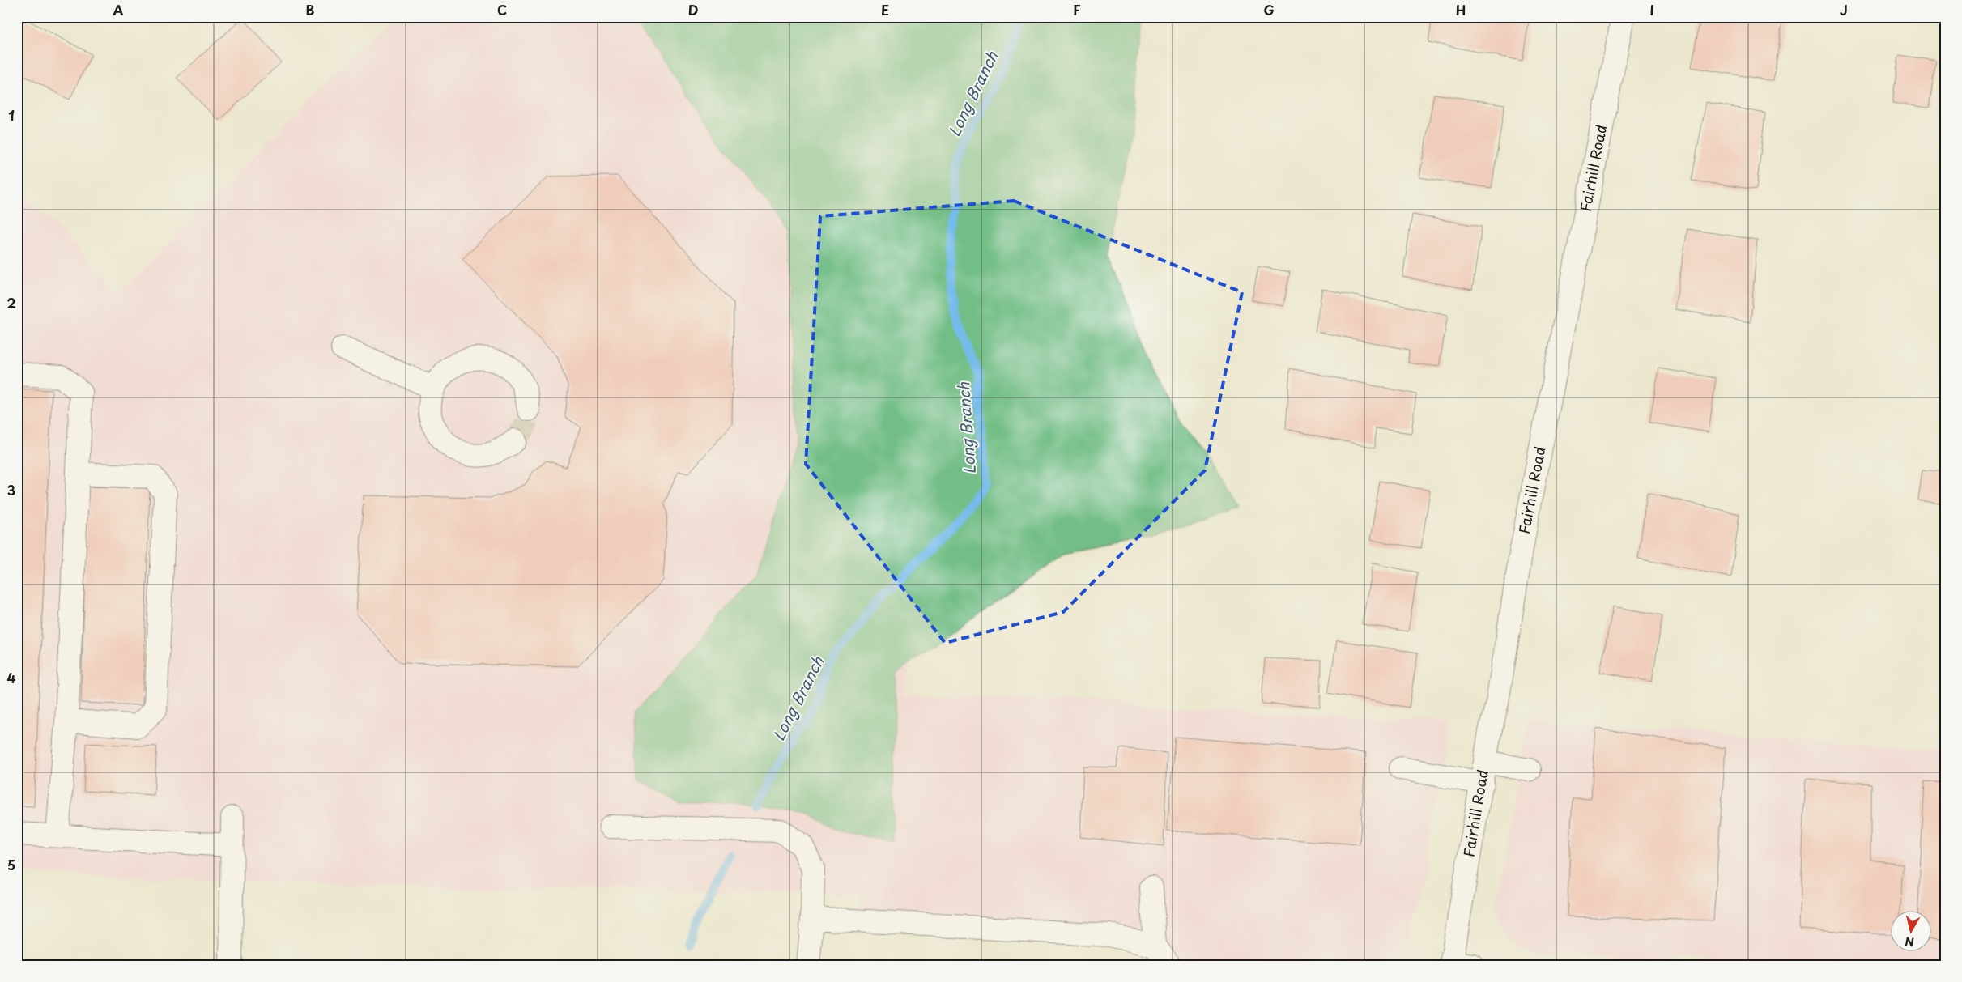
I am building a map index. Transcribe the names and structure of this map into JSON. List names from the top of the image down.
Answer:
{
  "streets": {
    "street": ["Fairhill Road"]
  },
  "water": ["Long Branch"],
  "north": "bottom",
  "grid": {
    "columns": [
      "A",
      "B",
      "C",
      "D",
      "E",
      "F",
      "G",
      "H",
      "I",
      "J"
    ],
    "rows": [
      "1",
      "2",
      "3",
      "4",
      "5"
    ]
  }
}
